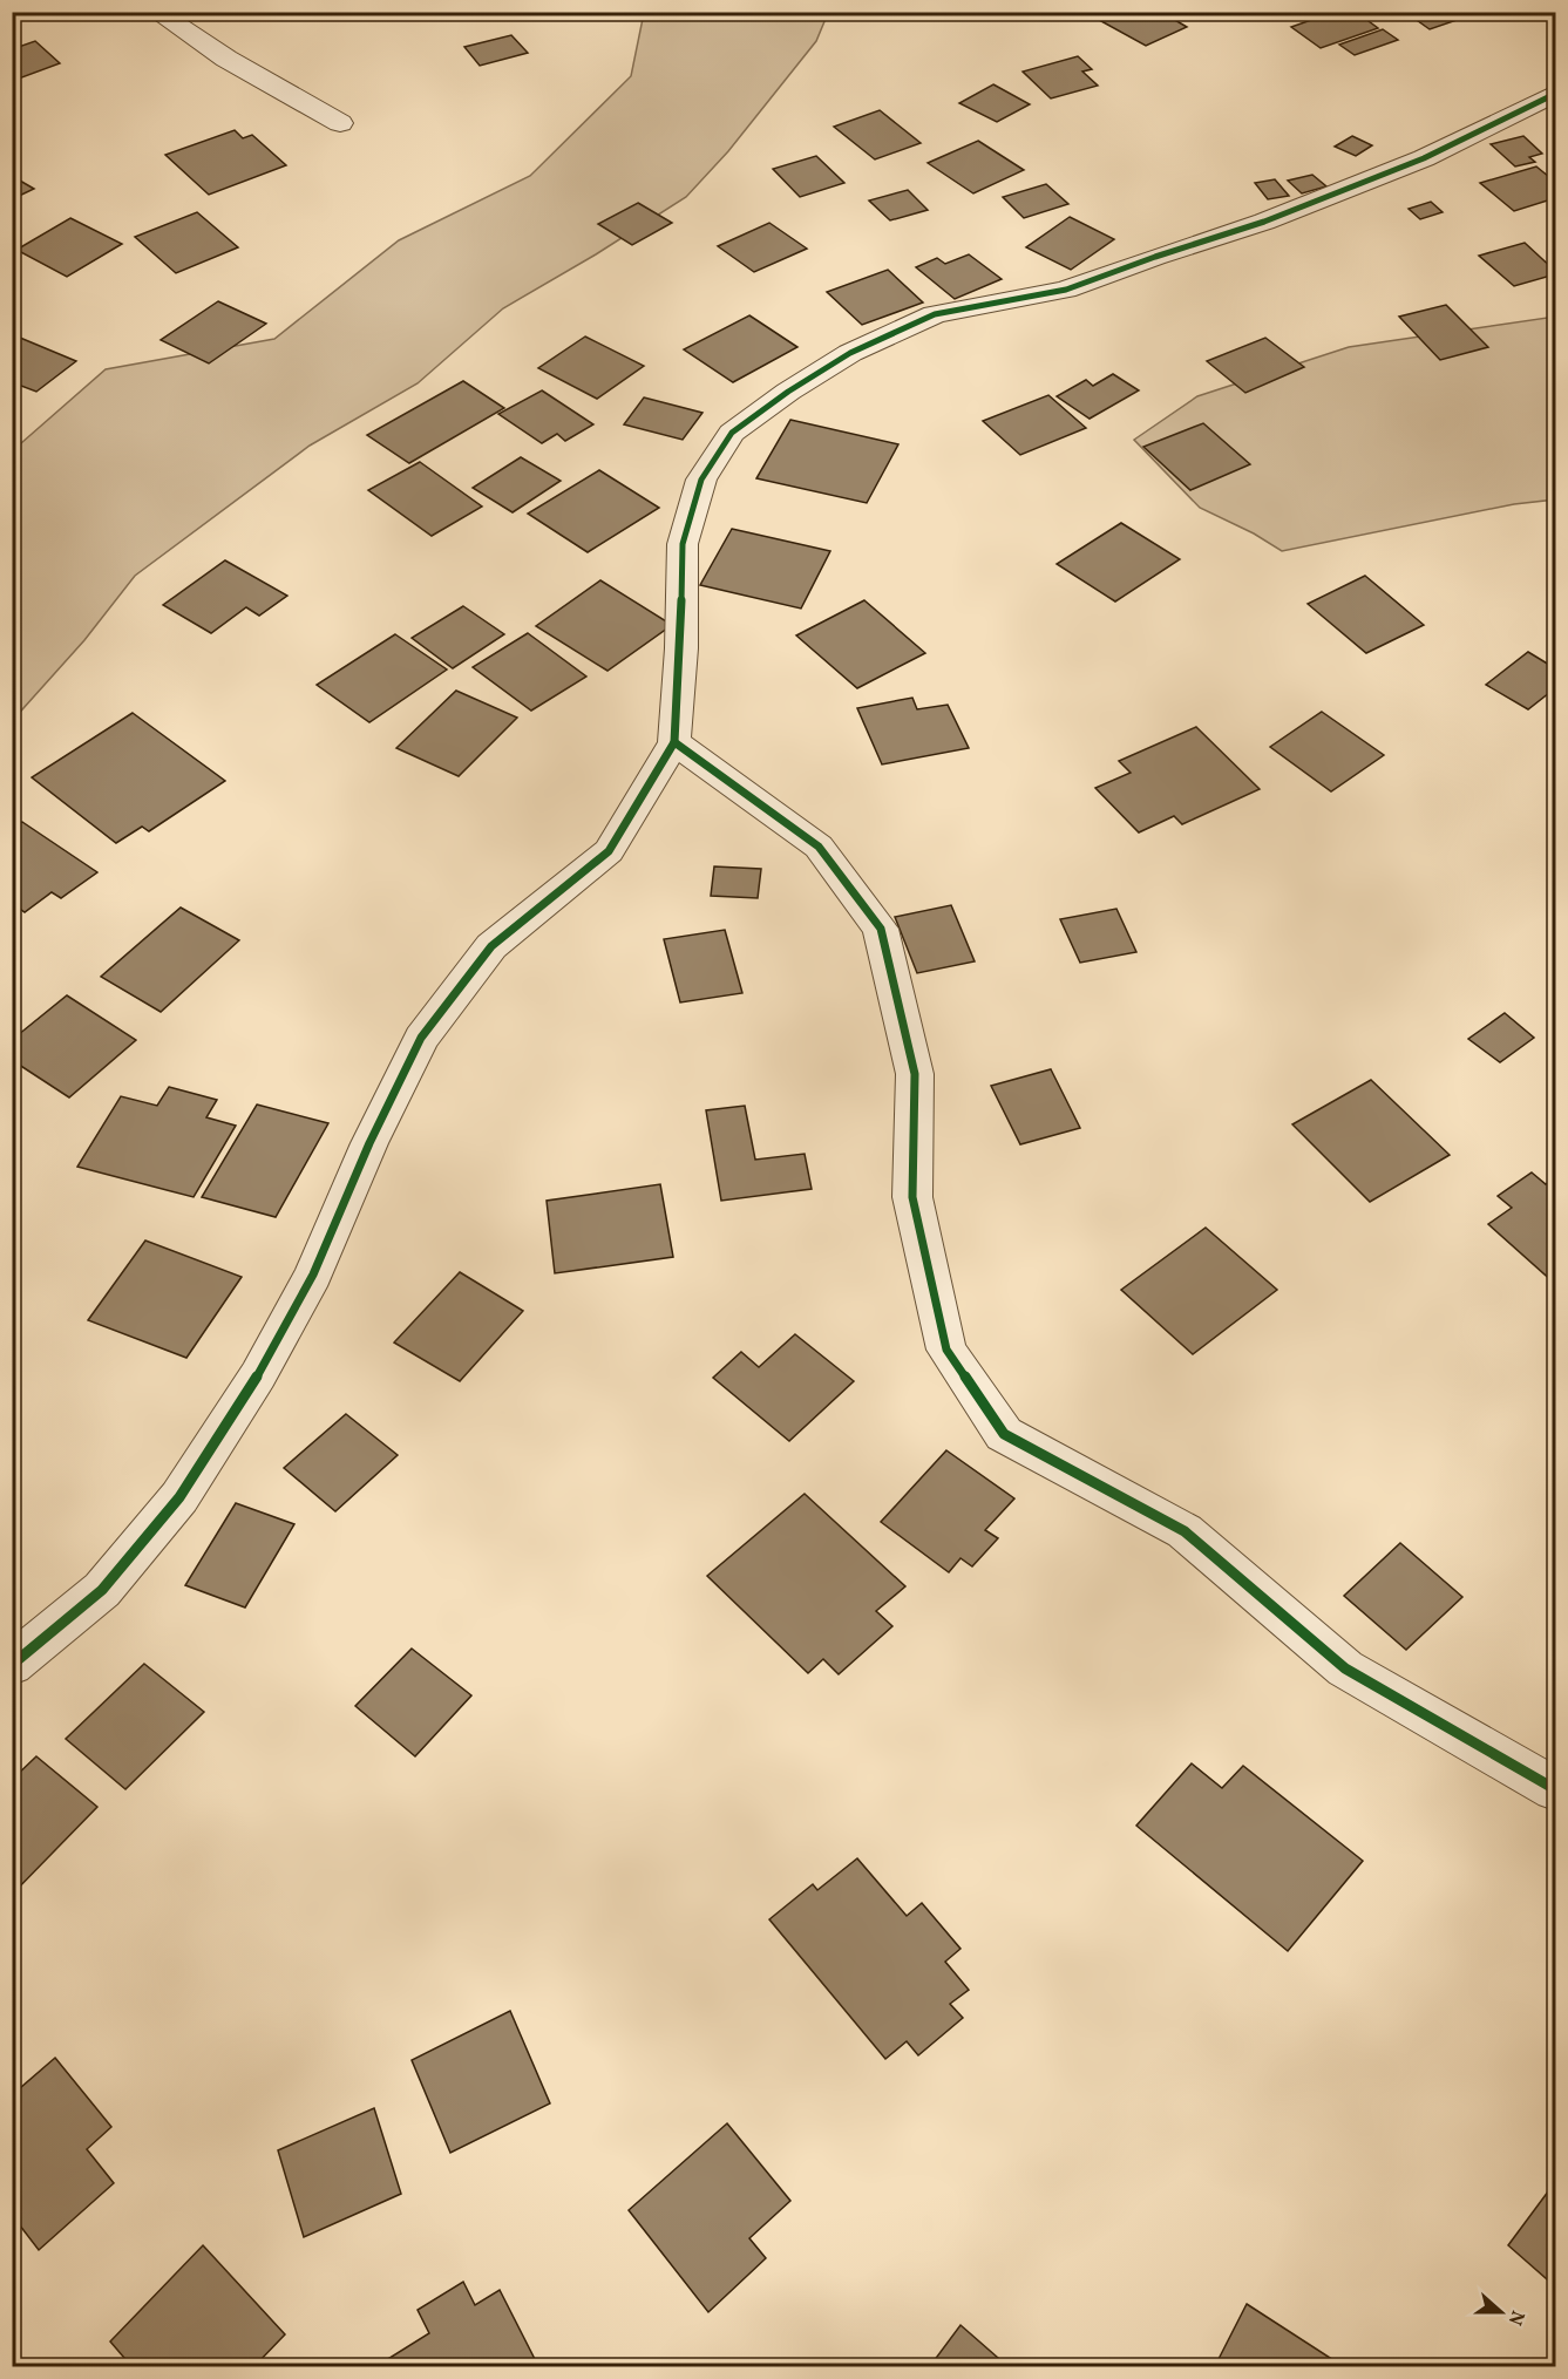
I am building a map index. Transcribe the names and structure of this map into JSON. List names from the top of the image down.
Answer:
{
  "north": "right"
}
